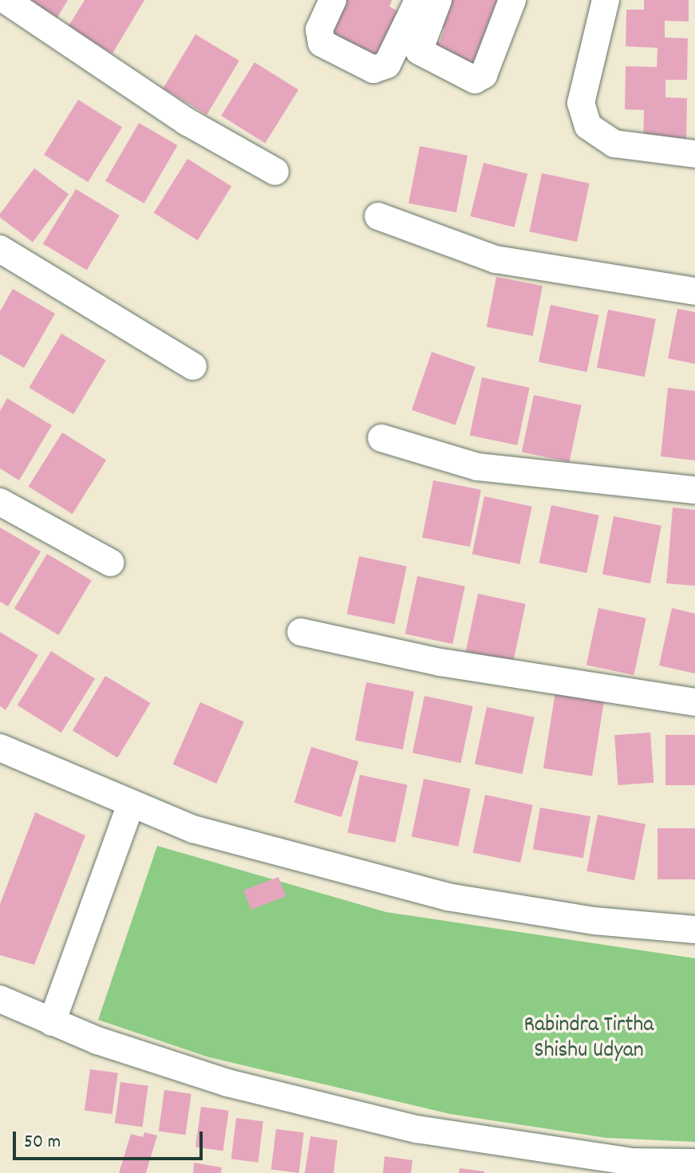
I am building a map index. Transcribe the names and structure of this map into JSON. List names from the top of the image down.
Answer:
{
  "parks": ["Rabindra Tirtha Shishu Udyan"],
  "scale_bar": "50 m"
}
